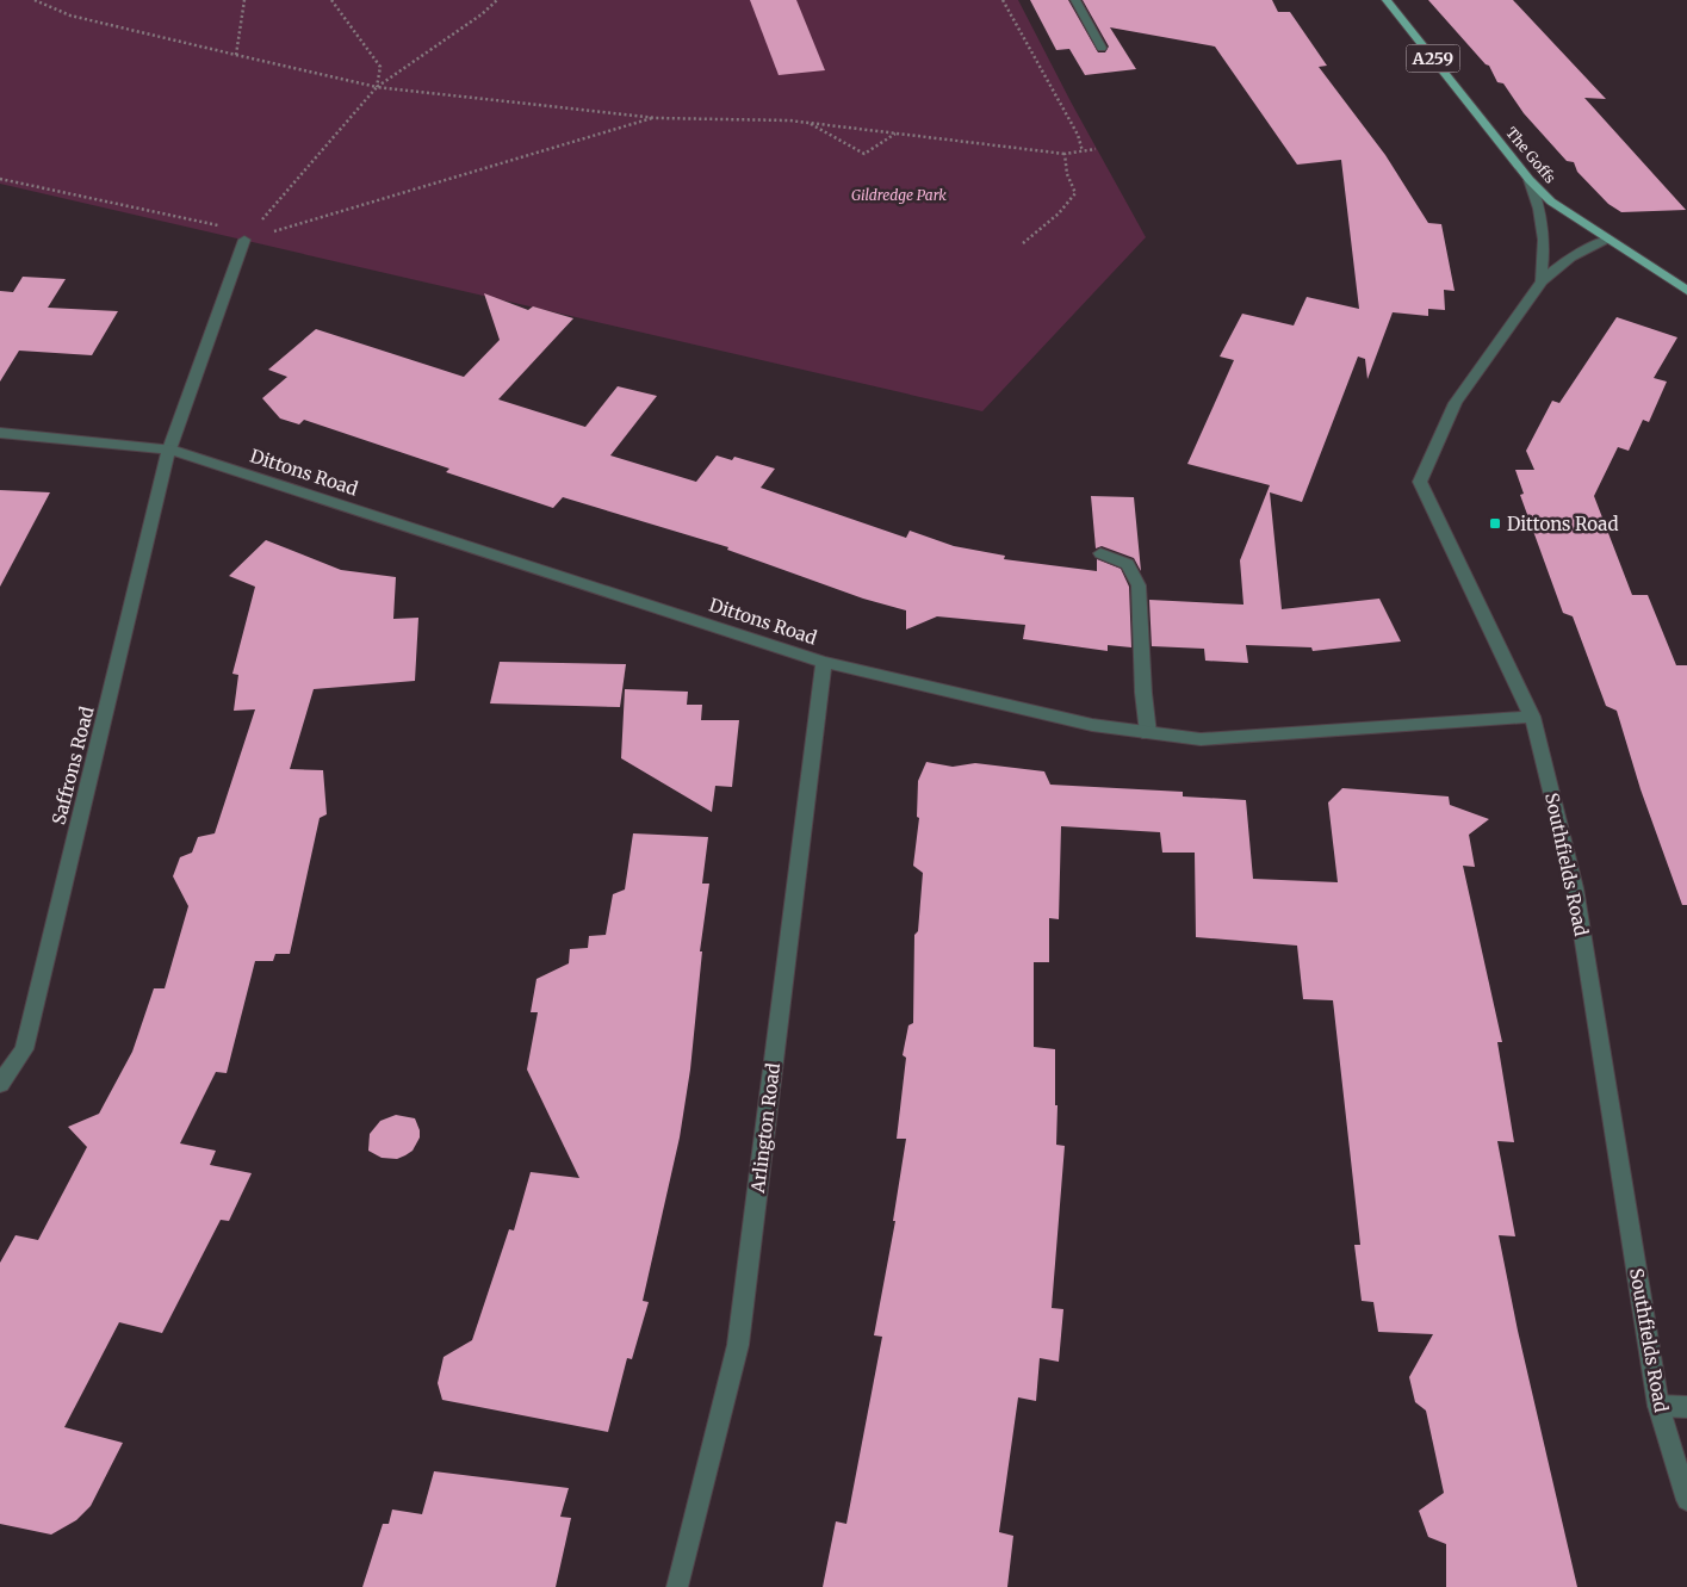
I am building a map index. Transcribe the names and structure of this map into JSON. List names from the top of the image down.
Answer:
{
  "streets": {
    "main road": ["A259", "The Goffs"],
    "street": [
      "Dittons Road",
      "Saffrons Road",
      "Southfields Road",
      "Arlington Road"
    ]
  },
  "crossings": [
    ["The Goffs", "Southfields Road"],
    ["Dittons Road", "Saffrons Road"],
    ["Dittons Road", "Southfields Road"],
    ["Dittons Road", "Arlington Road"]
  ],
  "parks": ["Gildredge Park"],
  "places": {
    "transit": ["Dittons Road"]
  }
}
